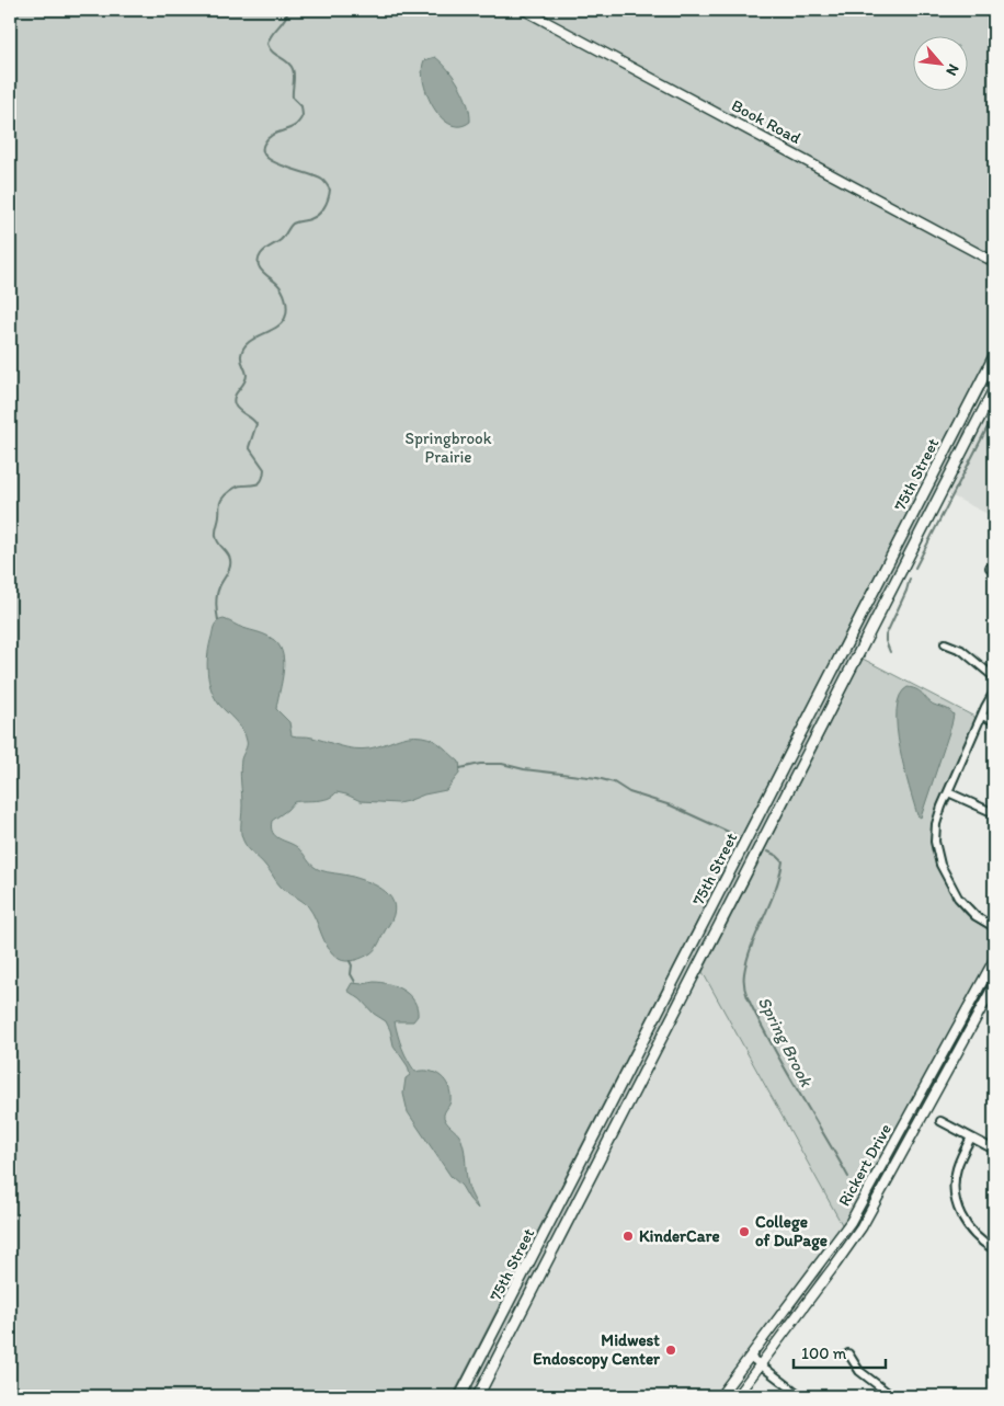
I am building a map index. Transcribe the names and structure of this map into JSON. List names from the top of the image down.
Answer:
{
  "streets": {
    "main road": ["75th Street"],
    "street": ["Book Road", "Rickert Drive"]
  },
  "water": ["Spring Brook"],
  "parks": ["Springbrook Prairie"],
  "places": ["College of DuPage", "KinderCare", "Midwest Endoscopy Center"],
  "scale_bar": "100 m",
  "north": "bottom right"
}
